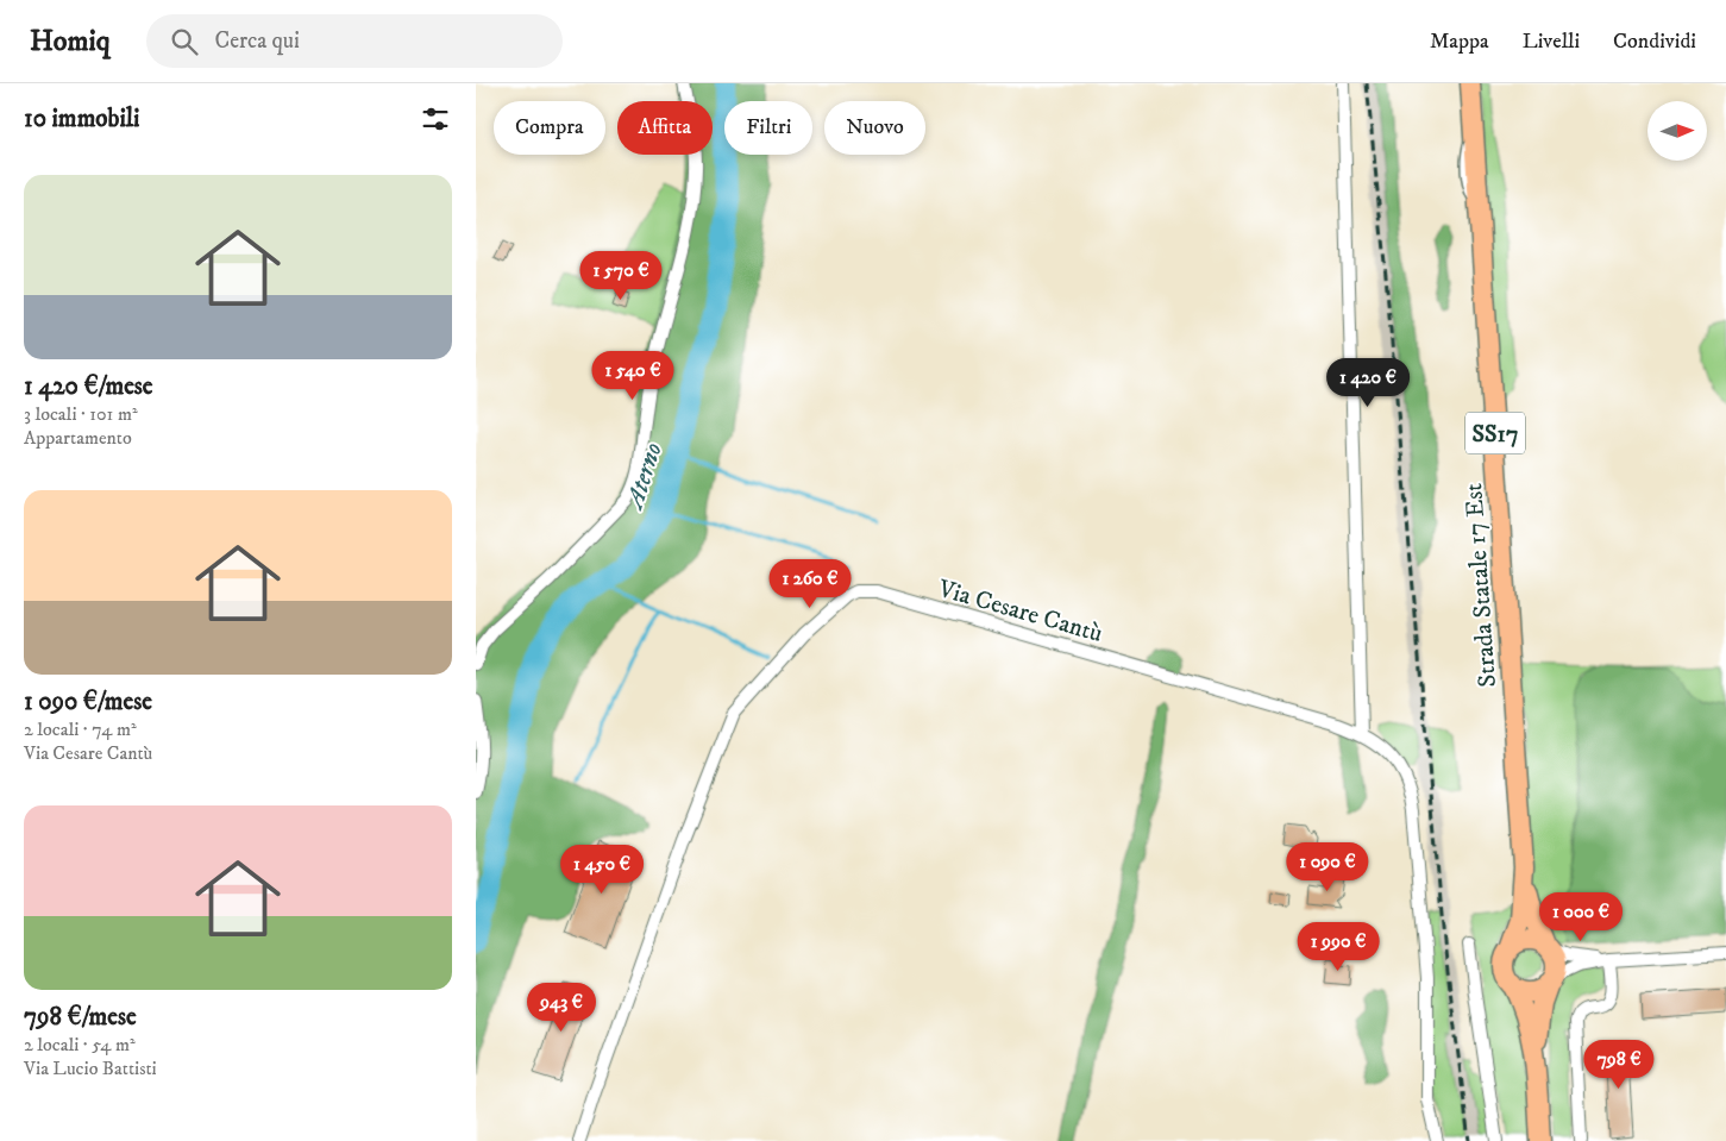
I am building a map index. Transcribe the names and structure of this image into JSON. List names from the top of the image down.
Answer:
{
  "streets": {
    "main road": ["SS17", "Strada Statale 17 Est"],
    "street": ["Via Cesare Cantù"]
  },
  "crossings": [
    ["SS17", "Strada Statale 17 Est"]
  ],
  "water": ["Aterno"],
  "north": "right",
  "page": {
    "header": "Homiq",
    "search": "Cerca qui",
    "nav": ["Mappa", "Livelli", "Condividi"],
    "heading": "10 immobili",
    "chip": [
      "Compra",
      "Affitta",
      "Filtri",
      "Nuovo"
    ],
    "list": [
      {
        "name": "1 420 €/mese",
        "note": "3 locali · 101 m² · Appartamento"
      },
      {
        "name": "1 090 €/mese",
        "note": "2 locali · 74 m² · Via Cesare Cantù"
      },
      {
        "name": "798 €/mese",
        "note": "2 locali · 54 m² · Via Lucio Battisti"
      }
    ],
    "price": [
      "1 570 €",
      "1 540 €",
      "1 420 €",
      "1 260 €",
      "1 090 €",
      "1 450 €",
      "1 000 €",
      "1 990 €",
      "943 €",
      "798 €"
    ]
  }
}
